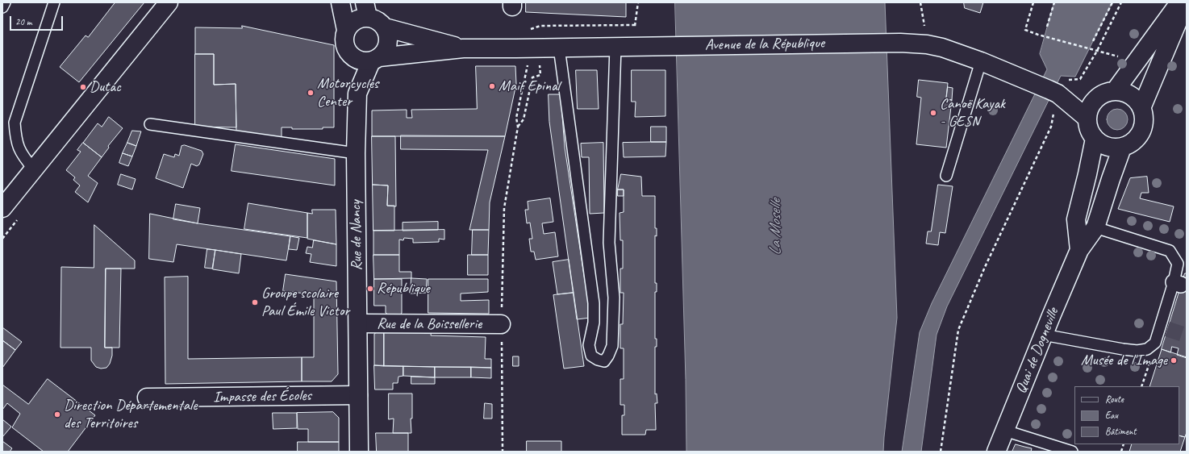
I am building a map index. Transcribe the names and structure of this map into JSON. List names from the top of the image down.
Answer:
{
  "streets": {
    "main road": [
      "Avenue de la République",
      "Rue de Nancy",
      "Rue de la Boissellerie",
      "Quai de Dogneville",
      "Impasse des Écoles"
    ]
  },
  "crossings": [
    ["Avenue de la République", "Rue de Nancy"],
    ["Avenue de la République", "Quai de Dogneville"],
    ["Rue de Nancy", "Rue de la Boissellerie"],
    ["Rue de Nancy", "Impasse des Écoles"]
  ],
  "water": ["La Moselle"],
  "places": [
    "Maif Epinal",
    "Dutac",
    "Motorcycles Center",
    "Canoë Kayak - GESN",
    "République",
    "Groupe scolaire Paul Émile Victor",
    "Musée de l'Image",
    "Direction Départementale des Territoires"
  ],
  "legend": ["Route", "Eau", "Bâtiment"],
  "scale_bar": "20 m"
}
